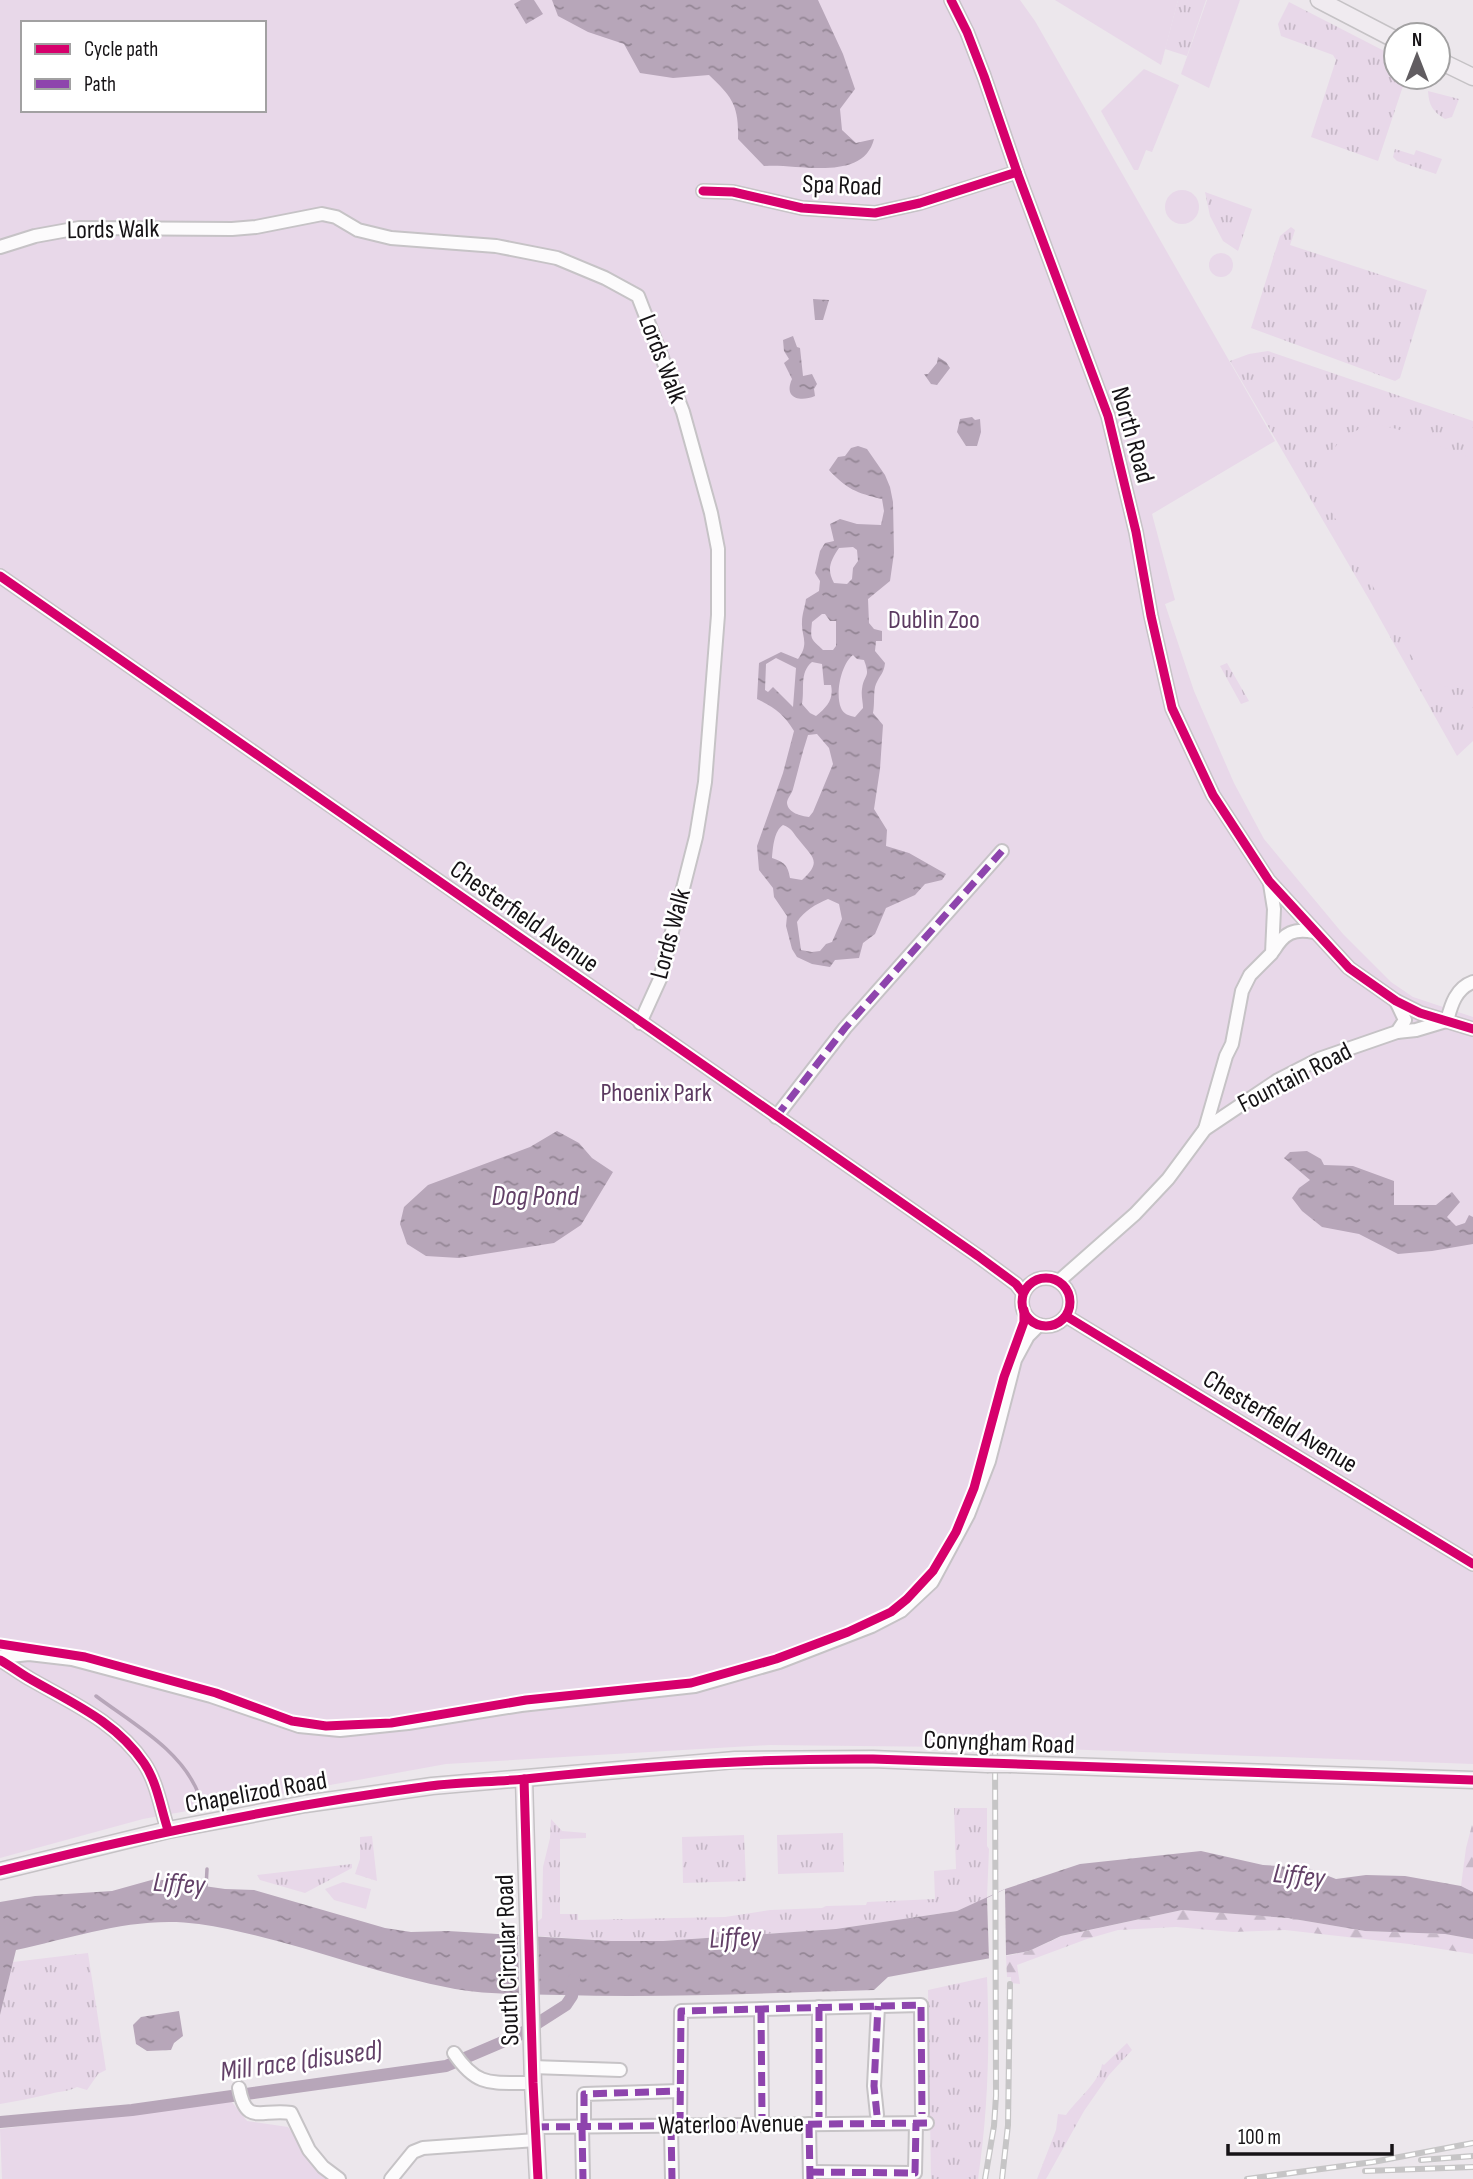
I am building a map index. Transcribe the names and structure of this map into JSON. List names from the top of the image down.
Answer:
{
  "streets": {
    "main road": ["Conyngham Road", "Chapelizod Road", "South Circular Road"],
    "street": [
      "Spa Road",
      "Lords Walk",
      "North Road",
      "Chesterfield Avenue",
      "Fountain Road",
      "Waterloo Avenue"
    ]
  },
  "crossings": [
    ["Spa Road", "North Road"],
    ["Lords Walk", "Chesterfield Avenue"],
    ["Chesterfield Avenue", "Fountain Road"],
    ["Conyngham Road", "Chapelizod Road"],
    ["Conyngham Road", "South Circular Road"],
    ["Chapelizod Road", "South Circular Road"],
    ["South Circular Road", "Waterloo Avenue"]
  ],
  "water": ["Dog Pond", "Liffey", "Mill race (disused)"],
  "parks": ["Dublin Zoo", "Phoenix Park"],
  "legend": ["Cycle path", "Path"],
  "scale_bar": "100 m",
  "north": "top"
}
